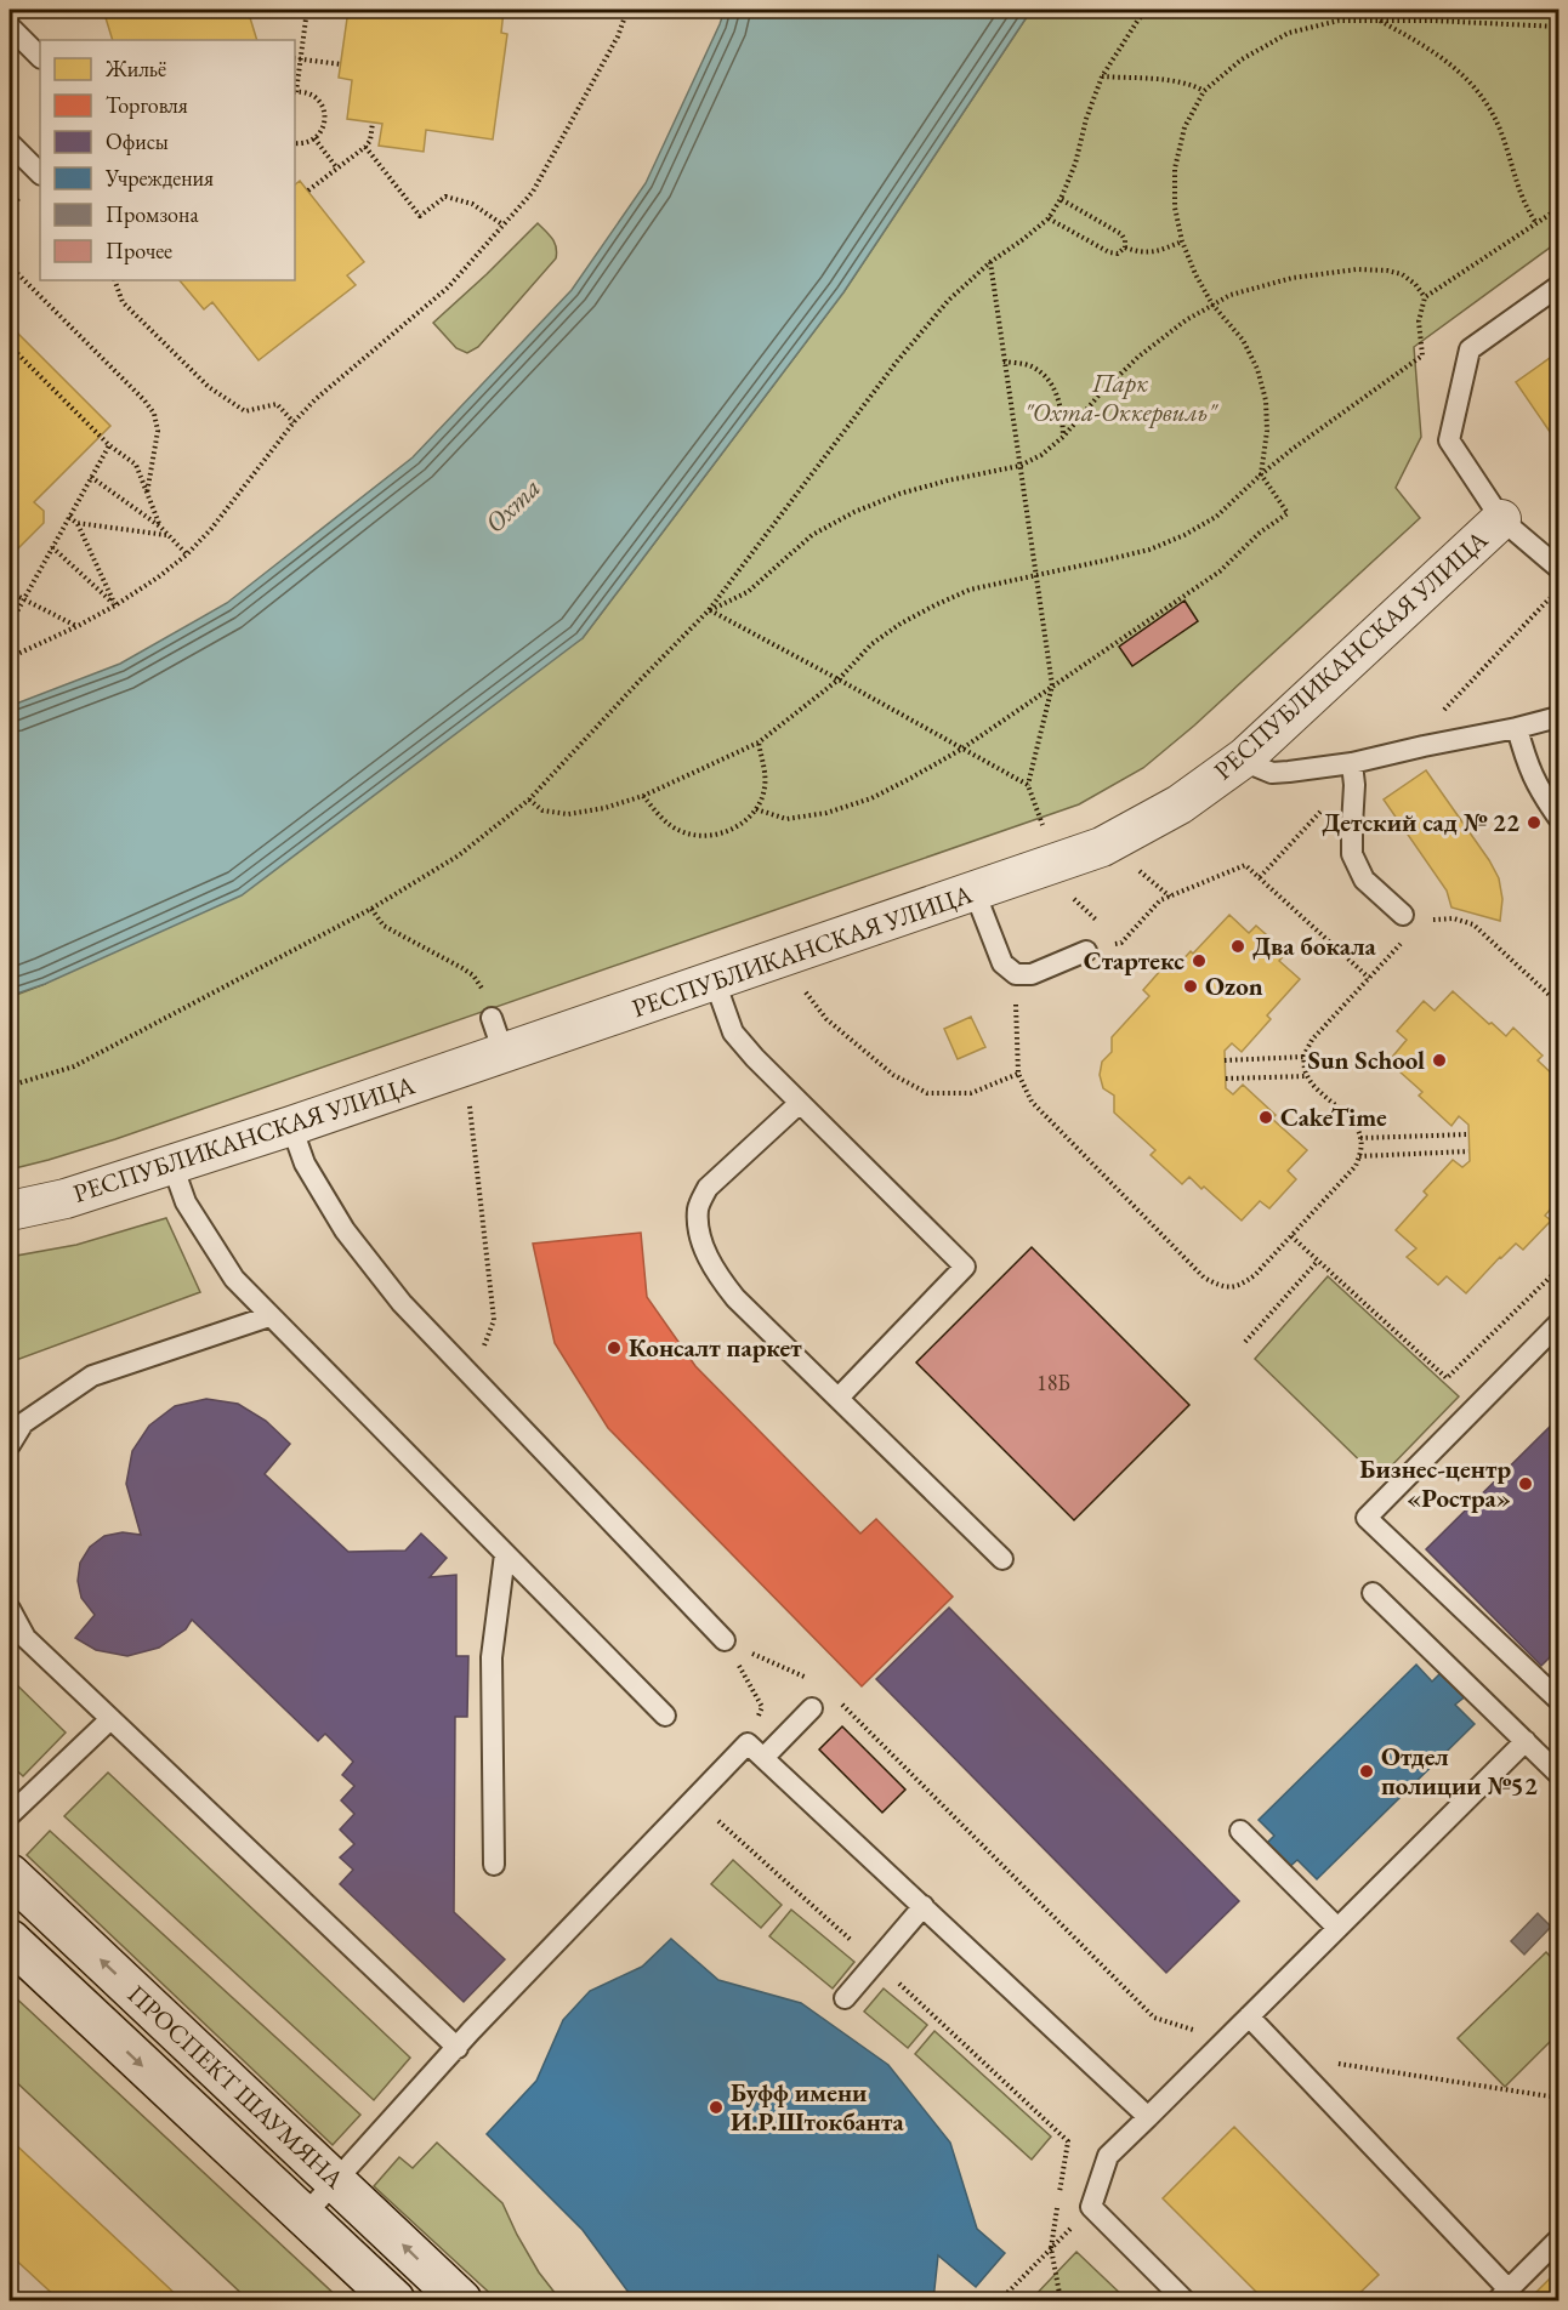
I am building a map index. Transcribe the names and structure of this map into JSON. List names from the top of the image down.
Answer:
{
  "streets": {
    "street": ["РЕСПУБЛИКАНСКАЯ УЛИЦА", "ПРОСПЕКТ ШАУМЯНА"]
  },
  "water": ["Охта"],
  "parks": ["Парк \"Охта-Оккервиль\""],
  "places": [
    "Детский сад № 22",
    "Два бокала",
    "Стартекс",
    "Ozon",
    "Sun School",
    "CakeTime",
    "Консалт паркет",
    "Бизнес-центр «Ростра»",
    "Отдел полиции №52",
    "Буфф имени И.Р.Штокбанта"
  ],
  "house_numbers": ["18Б"],
  "legend": [
    "Жильё",
    "Торговля",
    "Офисы",
    "Учреждения",
    "Промзона",
    "Прочее"
  ]
}
